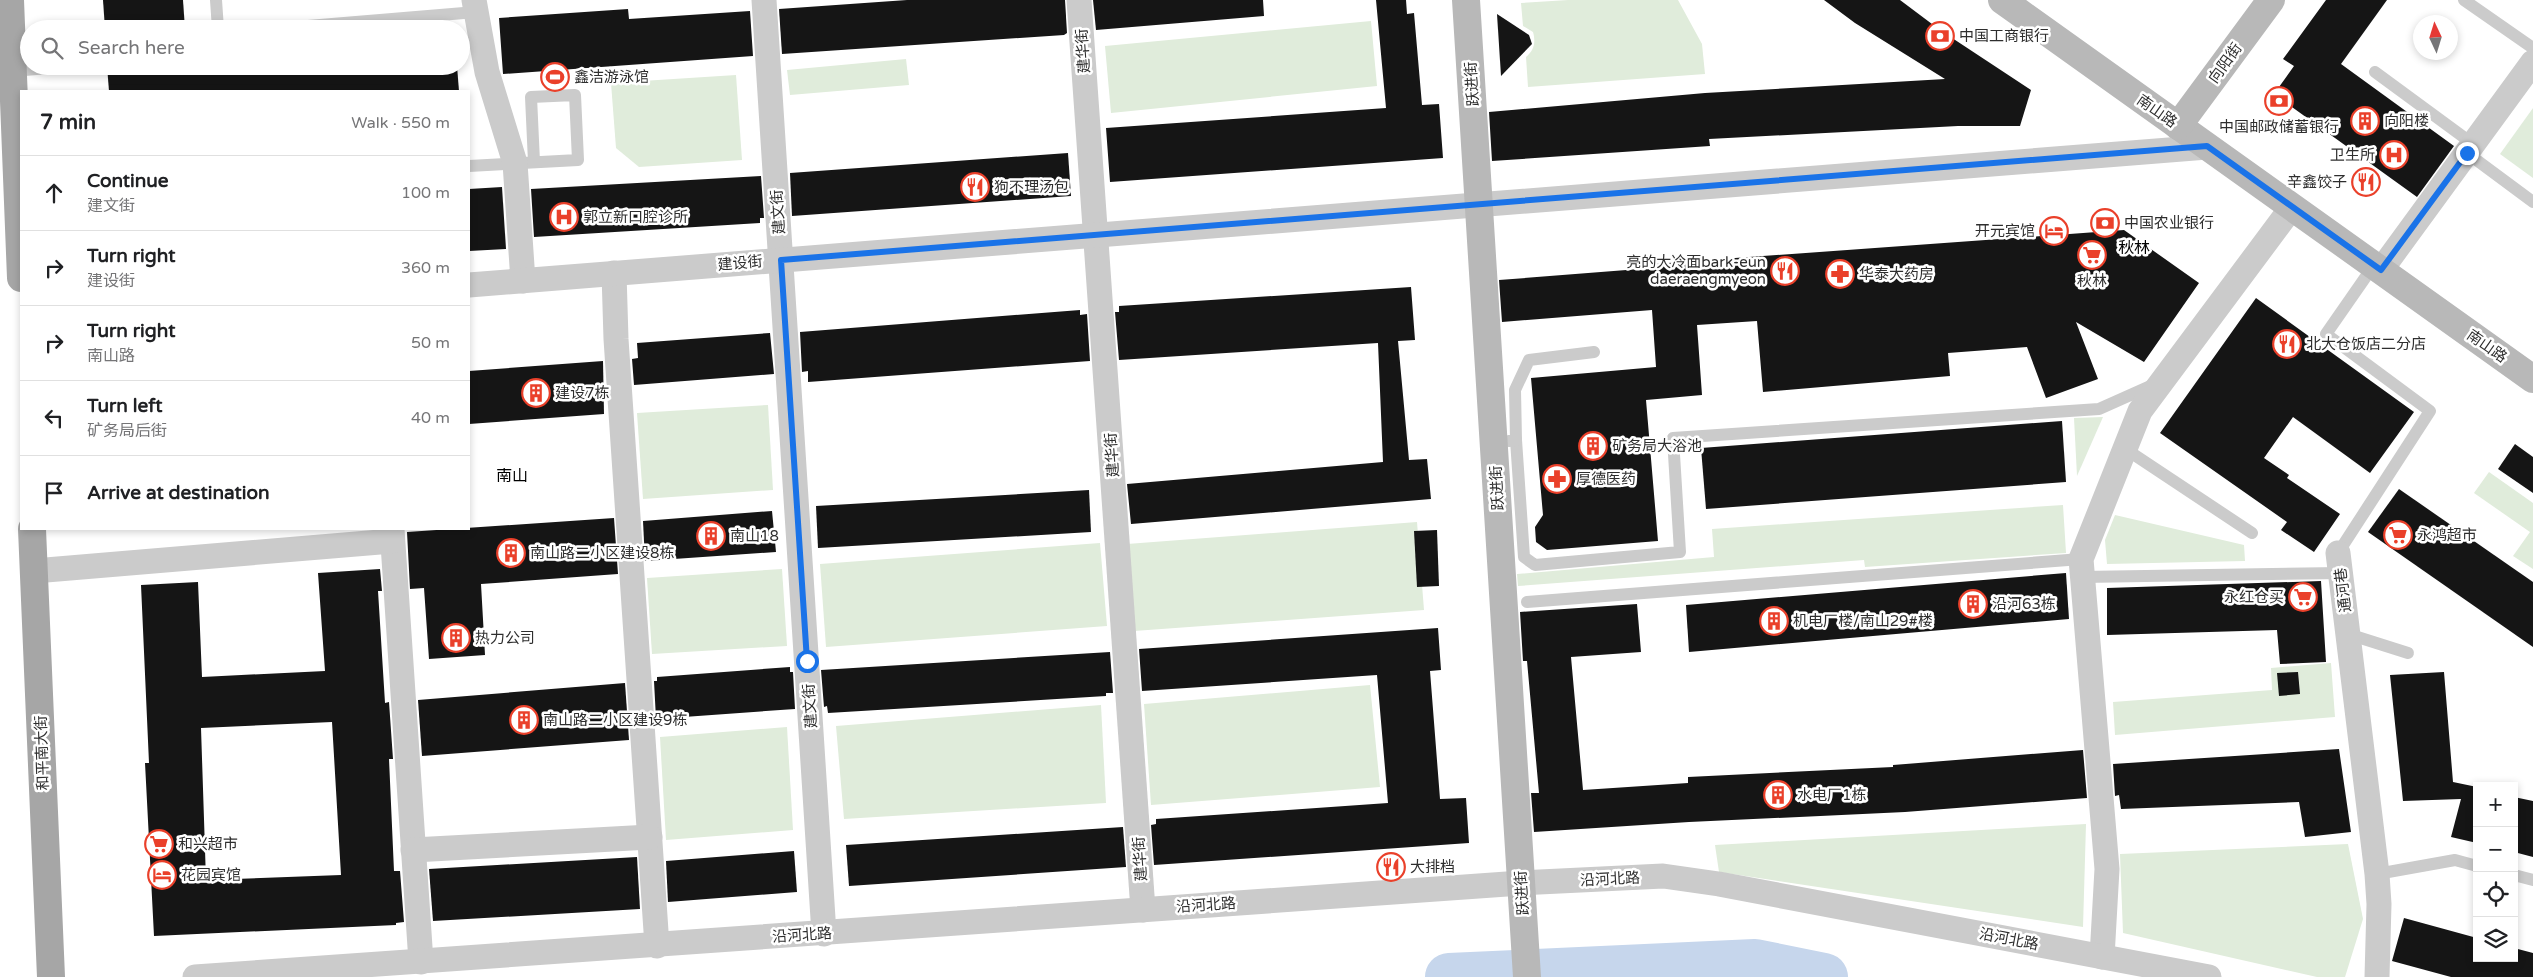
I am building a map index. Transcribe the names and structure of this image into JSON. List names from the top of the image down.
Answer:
{
  "streets": {
    "main road": ["和平南大街"],
    "street": [
      "建华街",
      "向阳街",
      "跃进街",
      "南山路",
      "建文街",
      "建设街",
      "通河巷",
      "沿河北路"
    ]
  },
  "crossings": [
    ["建华街", "建设街"],
    ["建华街", "沿河北路"],
    ["向阳街", "南山路"],
    ["跃进街", "建设街"],
    ["跃进街", "沿河北路"],
    ["南山路", "建设街"],
    ["南山路", "通河巷"],
    ["建文街", "建设街"],
    ["建文街", "沿河北路"]
  ],
  "districts": ["秋林", "南山"],
  "places": {
    "bank": ["中国工商银行", "中国邮政储蓄银行", "中国农业银行"],
    "sports": ["鑫洁游泳馆"],
    "building": [
      "向阳楼",
      "建设7栋",
      "矿务局大浴池",
      "南山18",
      "南山路二小区建设8栋",
      "沿河63栋",
      "机电厂楼/南山29#楼",
      "热力公司",
      "南山路二小区建设9栋",
      "水电厂1栋"
    ],
    "hospital": ["卫生所", "郭立新口腔诊所"],
    "restaurant": [
      "辛鑫饺子",
      "狗不理汤包",
      "亮的大冷面bark-eun daeraengmyeon",
      "北大仓饭店二分店",
      "大排档"
    ],
    "hotel": ["开元宾馆", "花园宾馆"],
    "supermarket": [
      "秋林",
      "永鸿超市",
      "永红仓买",
      "和兴超市"
    ],
    "pharmacy": ["华泰大药房", "厚德医药"]
  },
  "north": "top",
  "page": {
    "search": "Search here",
    "heading": ["7 min", "Walk · 550 m"],
    "list": [
      ["Continue", "建文街", "100 m"],
      ["Turn right", "建设街", "360 m"],
      ["Turn right", "南山路", "50 m"],
      ["Turn left", "矿务局后街", "40 m"],
      "Arrive at destination"
    ],
    "map_buttons": ["+", "−"]
  }
}
